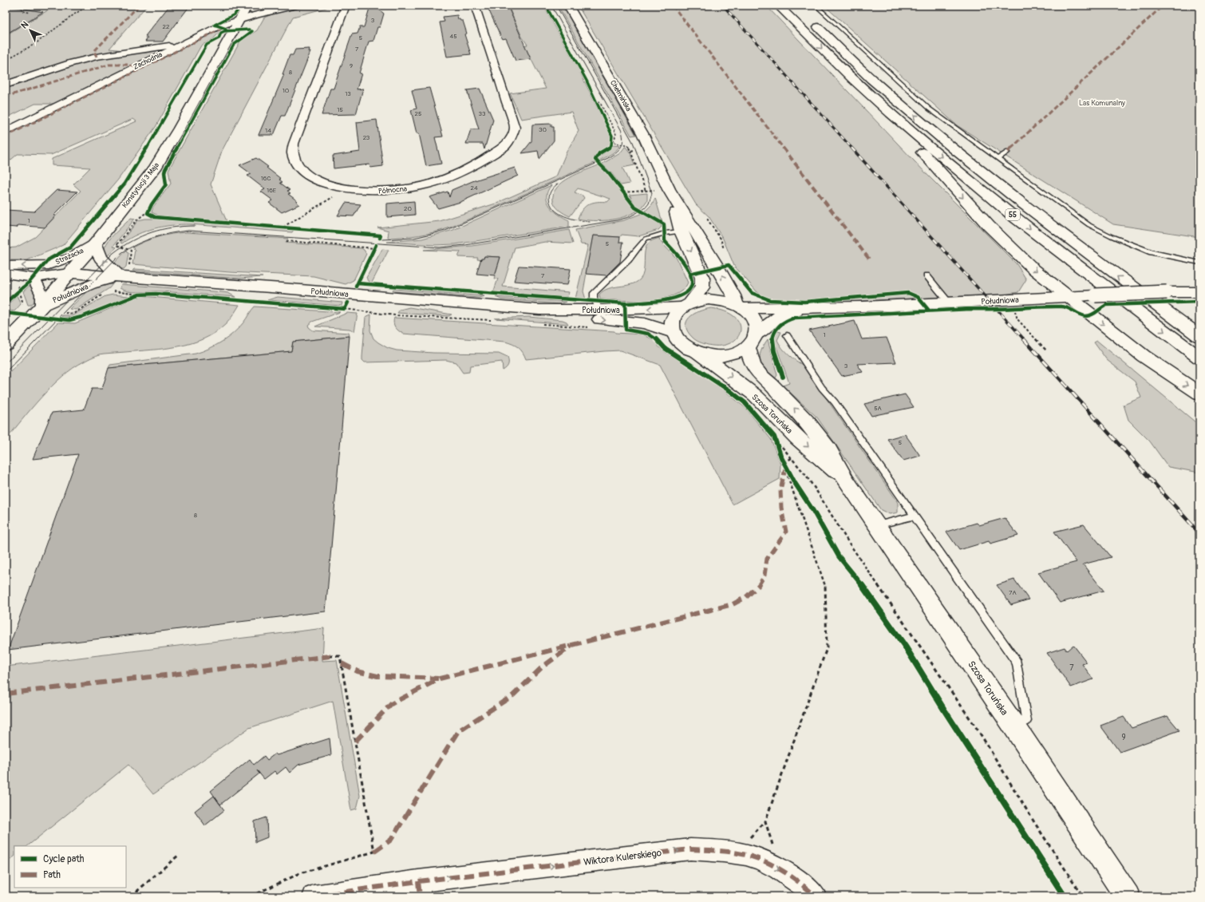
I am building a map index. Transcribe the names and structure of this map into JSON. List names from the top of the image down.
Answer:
{
  "streets": {
    "main road": [
      "Chełmińska",
      "Konstytucji 3 Maja",
      "55",
      "Południowa",
      "Szosa Toruńska"
    ],
    "street": [
      "Zachodnia",
      "Północna",
      "Strażacka",
      "Wiktora Kulerskiego"
    ]
  },
  "crossings": [
    ["Zachodnia", "Konstytucji 3 Maja"],
    ["Chełmińska", "Południowa"],
    ["Chełmińska", "Szosa Toruńska"],
    ["Konstytucji 3 Maja", "Strażacka"],
    ["Konstytucji 3 Maja", "Południowa"],
    ["Strażacka", "Południowa"],
    ["Południowa", "Szosa Toruńska"]
  ],
  "one_way": ["Wiktora Kulerskiego"],
  "parks": ["Las Komunalny"],
  "house_numbers": [
    "3",
    "22",
    "45",
    "5",
    "7",
    "9",
    "8",
    "10",
    "13",
    "15",
    "25",
    "33",
    "30",
    "14",
    "23",
    "16C",
    "24",
    "16E",
    "20",
    "1",
    "5",
    "7",
    "1",
    "3",
    "5A",
    "5",
    "8",
    "7A",
    "7",
    "9"
  ],
  "legend": ["Cycle path", "Path"],
  "north": "top left"
}
